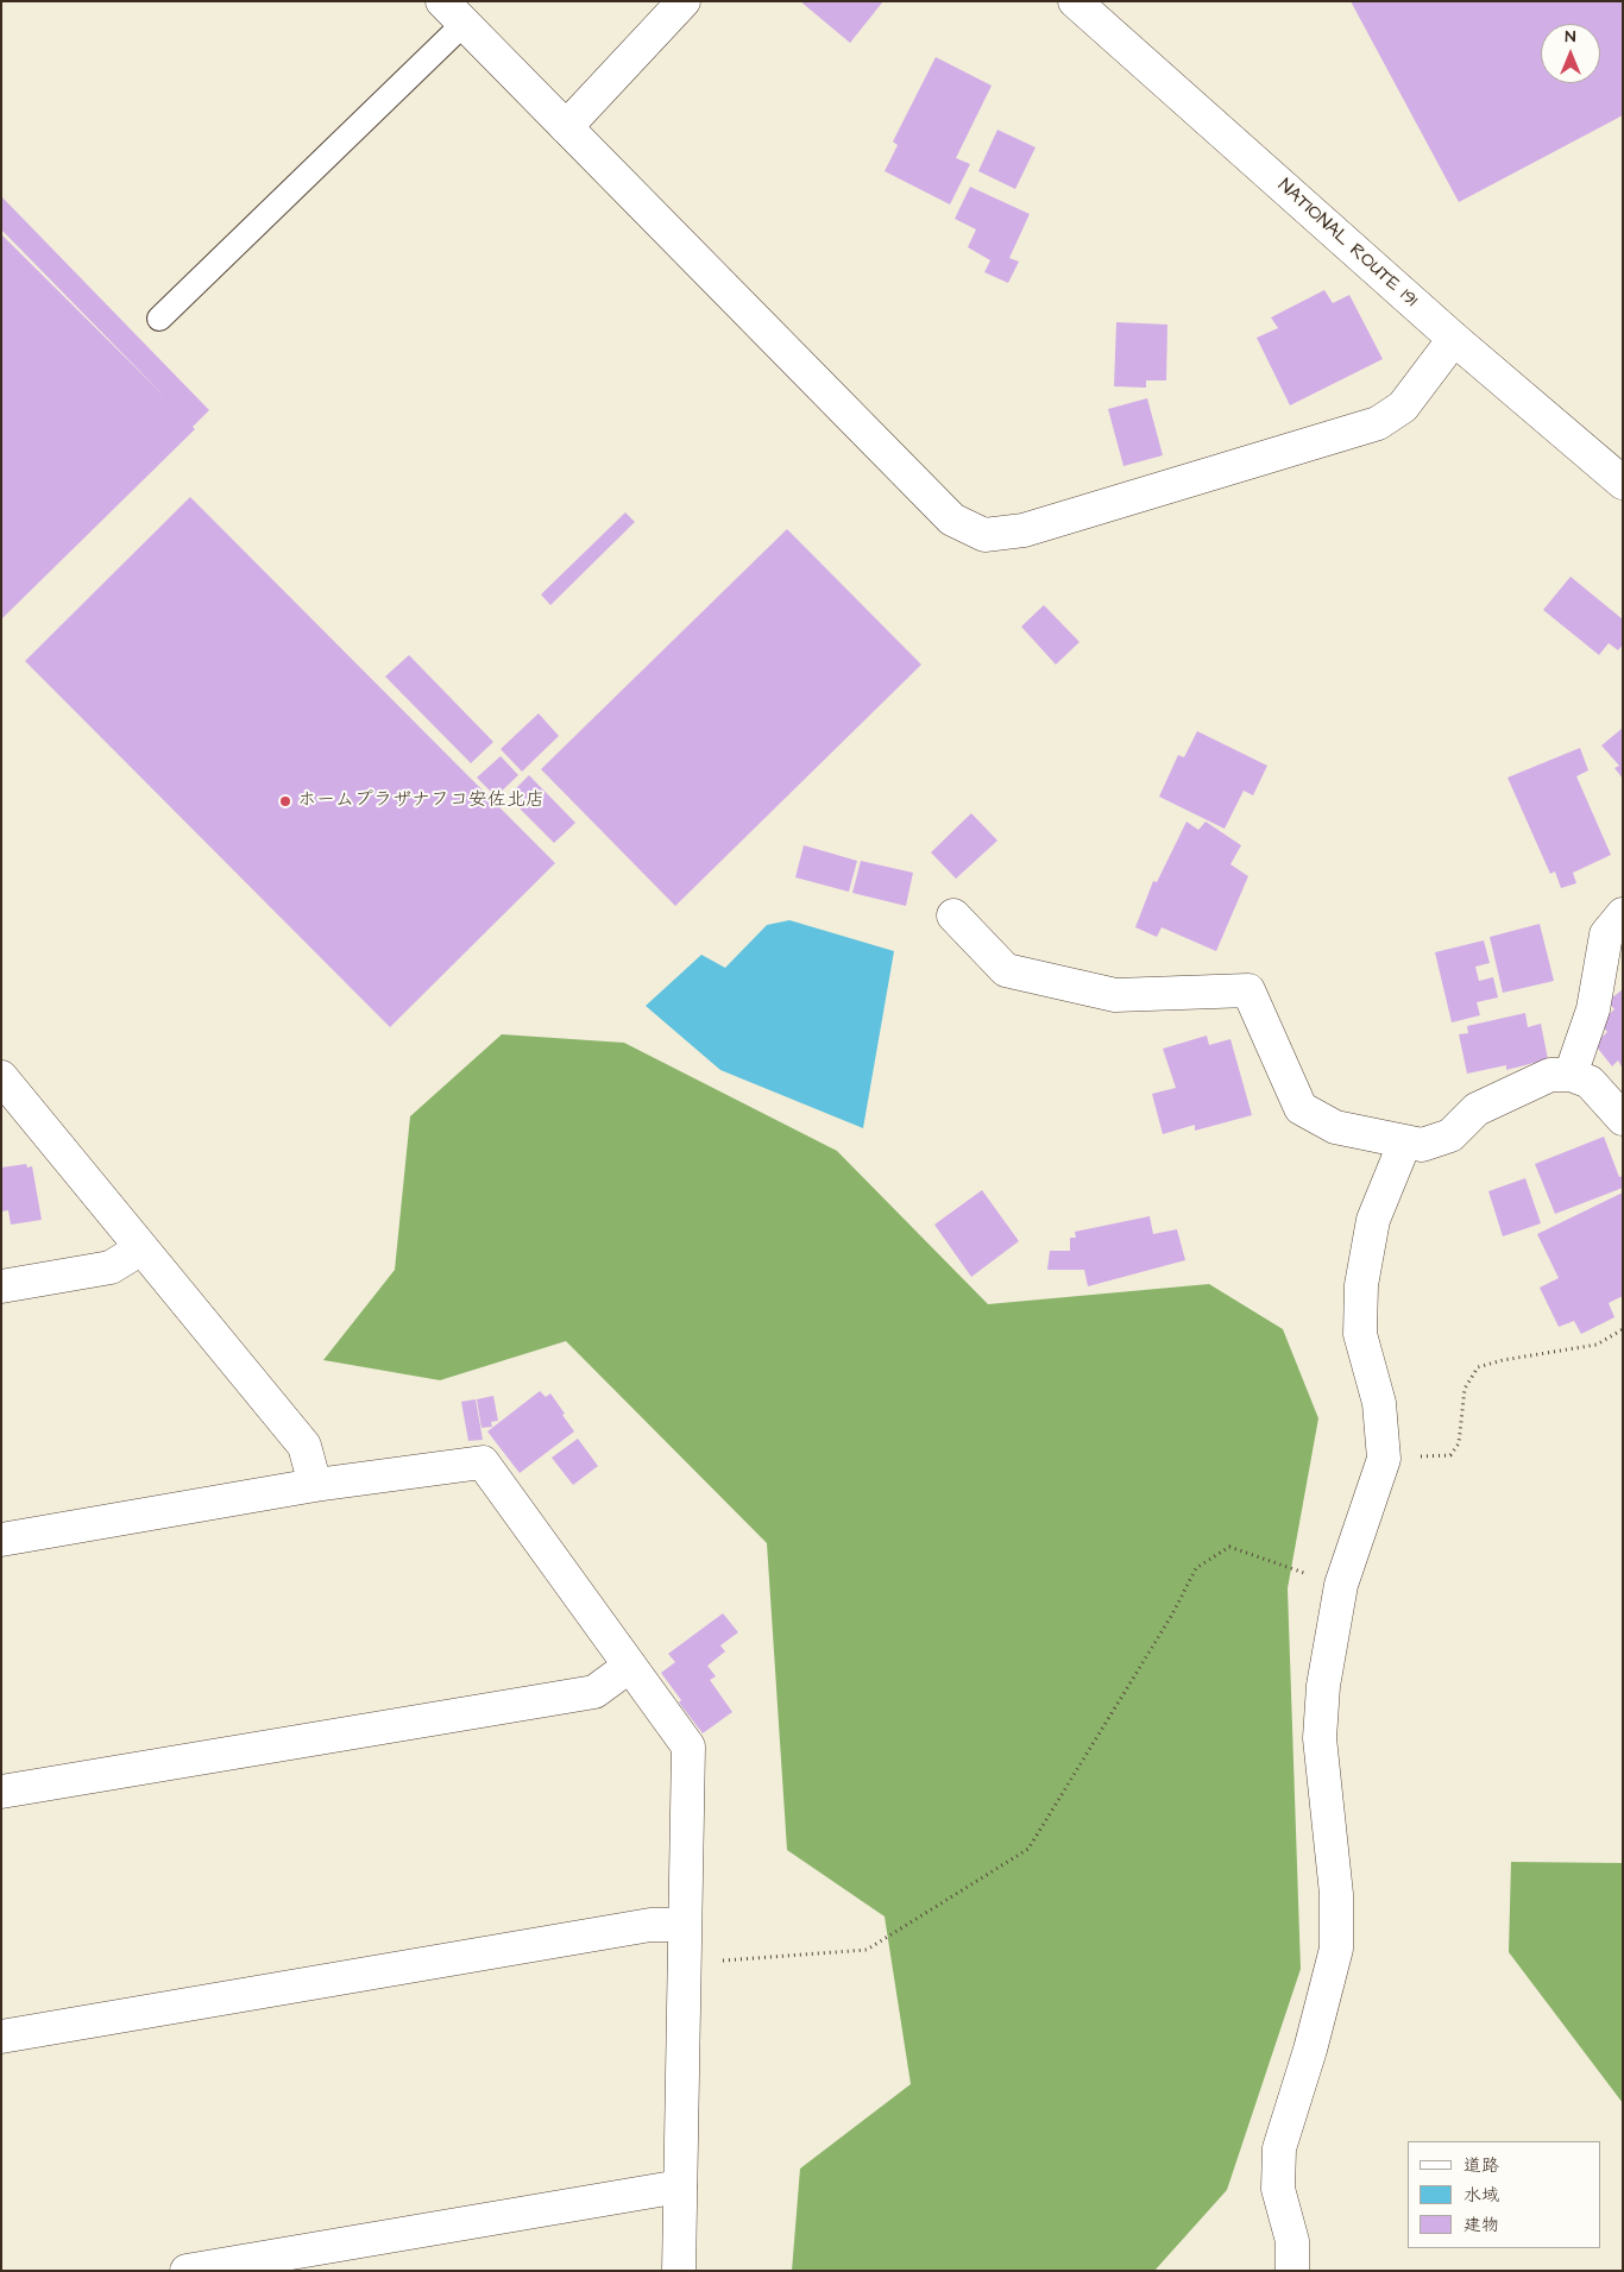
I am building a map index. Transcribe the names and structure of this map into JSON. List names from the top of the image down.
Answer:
{
  "streets": {
    "main road": ["NATIONAL ROUTE 191"]
  },
  "places": ["ホームプラザナフコ安佐北店"],
  "legend": ["道路", "水域", "建物"],
  "north": "top"
}
